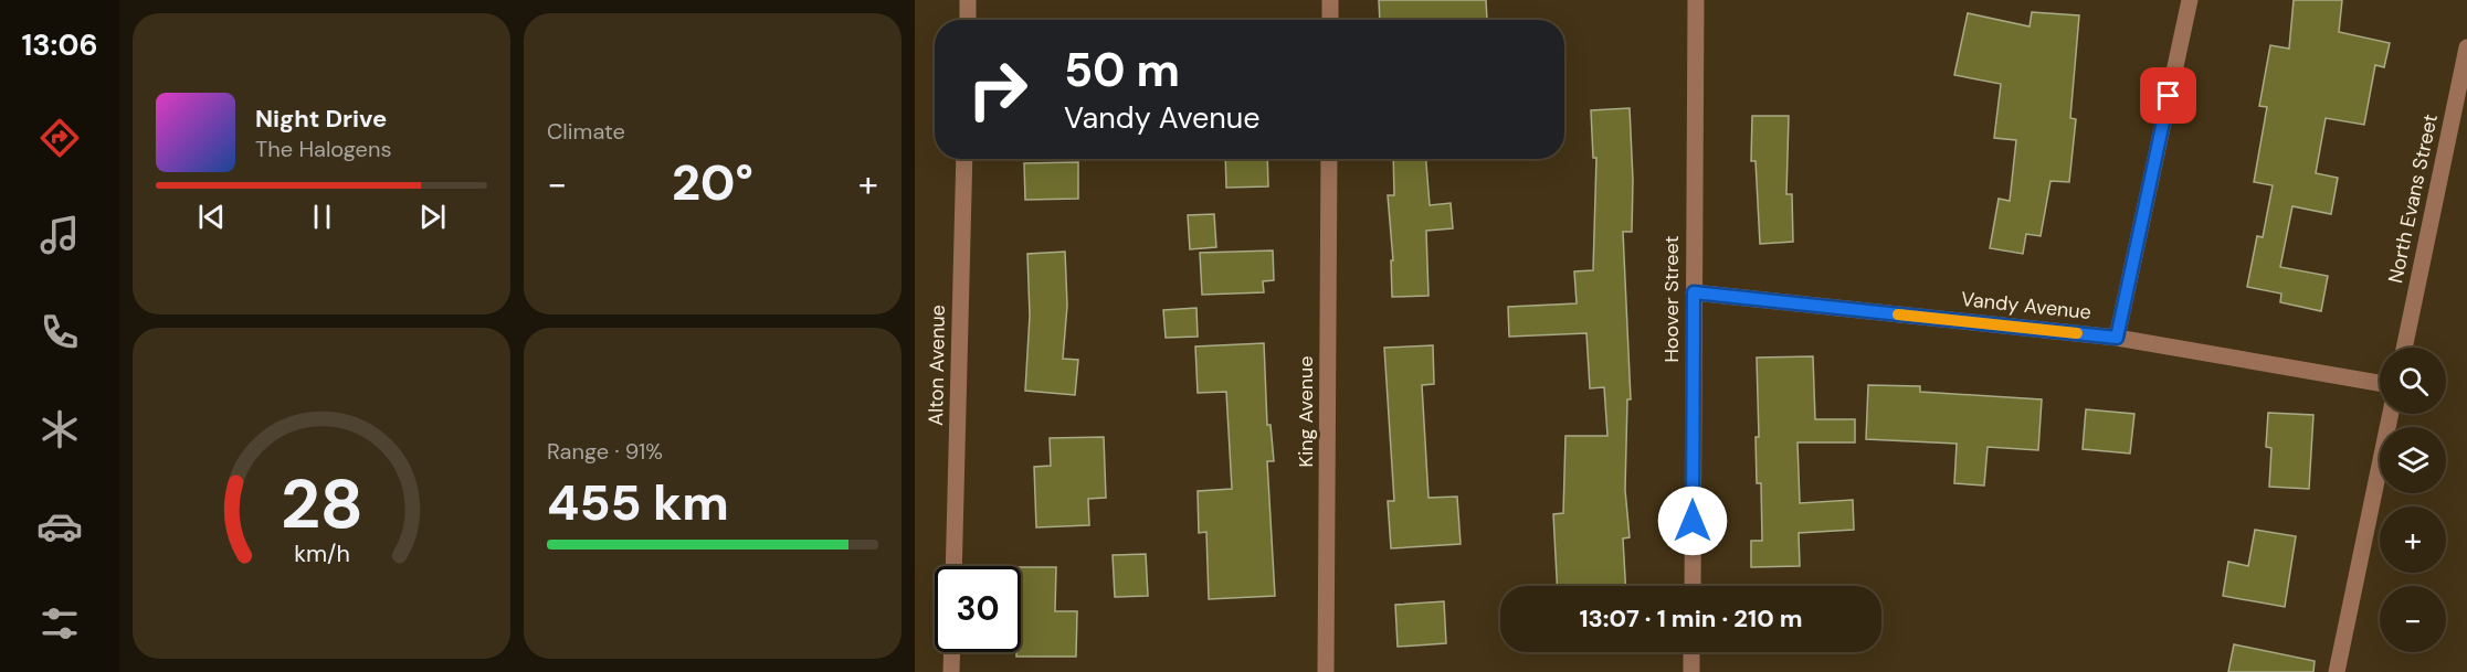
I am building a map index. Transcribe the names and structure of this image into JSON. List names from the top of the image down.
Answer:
{
  "streets": {
    "street": [
      "North Evans Street",
      "Hoover Street",
      "Vandy Avenue",
      "Alton Avenue",
      "King Avenue"
    ]
  },
  "crossings": [
    ["Hoover Street", "Vandy Avenue"]
  ],
  "page": {
    "tabs": "13:06",
    "tile": [
      "Climate",
      ["Range · 91%", "455 km"]
    ],
    "turn": ["50 m", "Vandy Avenue"],
    "song": ["Night Drive", "The Halogens"],
    "heat": ["−", "20°", "+"],
    "map_buttons": ["+", "−"],
    "limit": "30",
    "trip": "13:07 · 1 min · 210 m",
    "gauge": ["28", "km/h"]
  }
}
